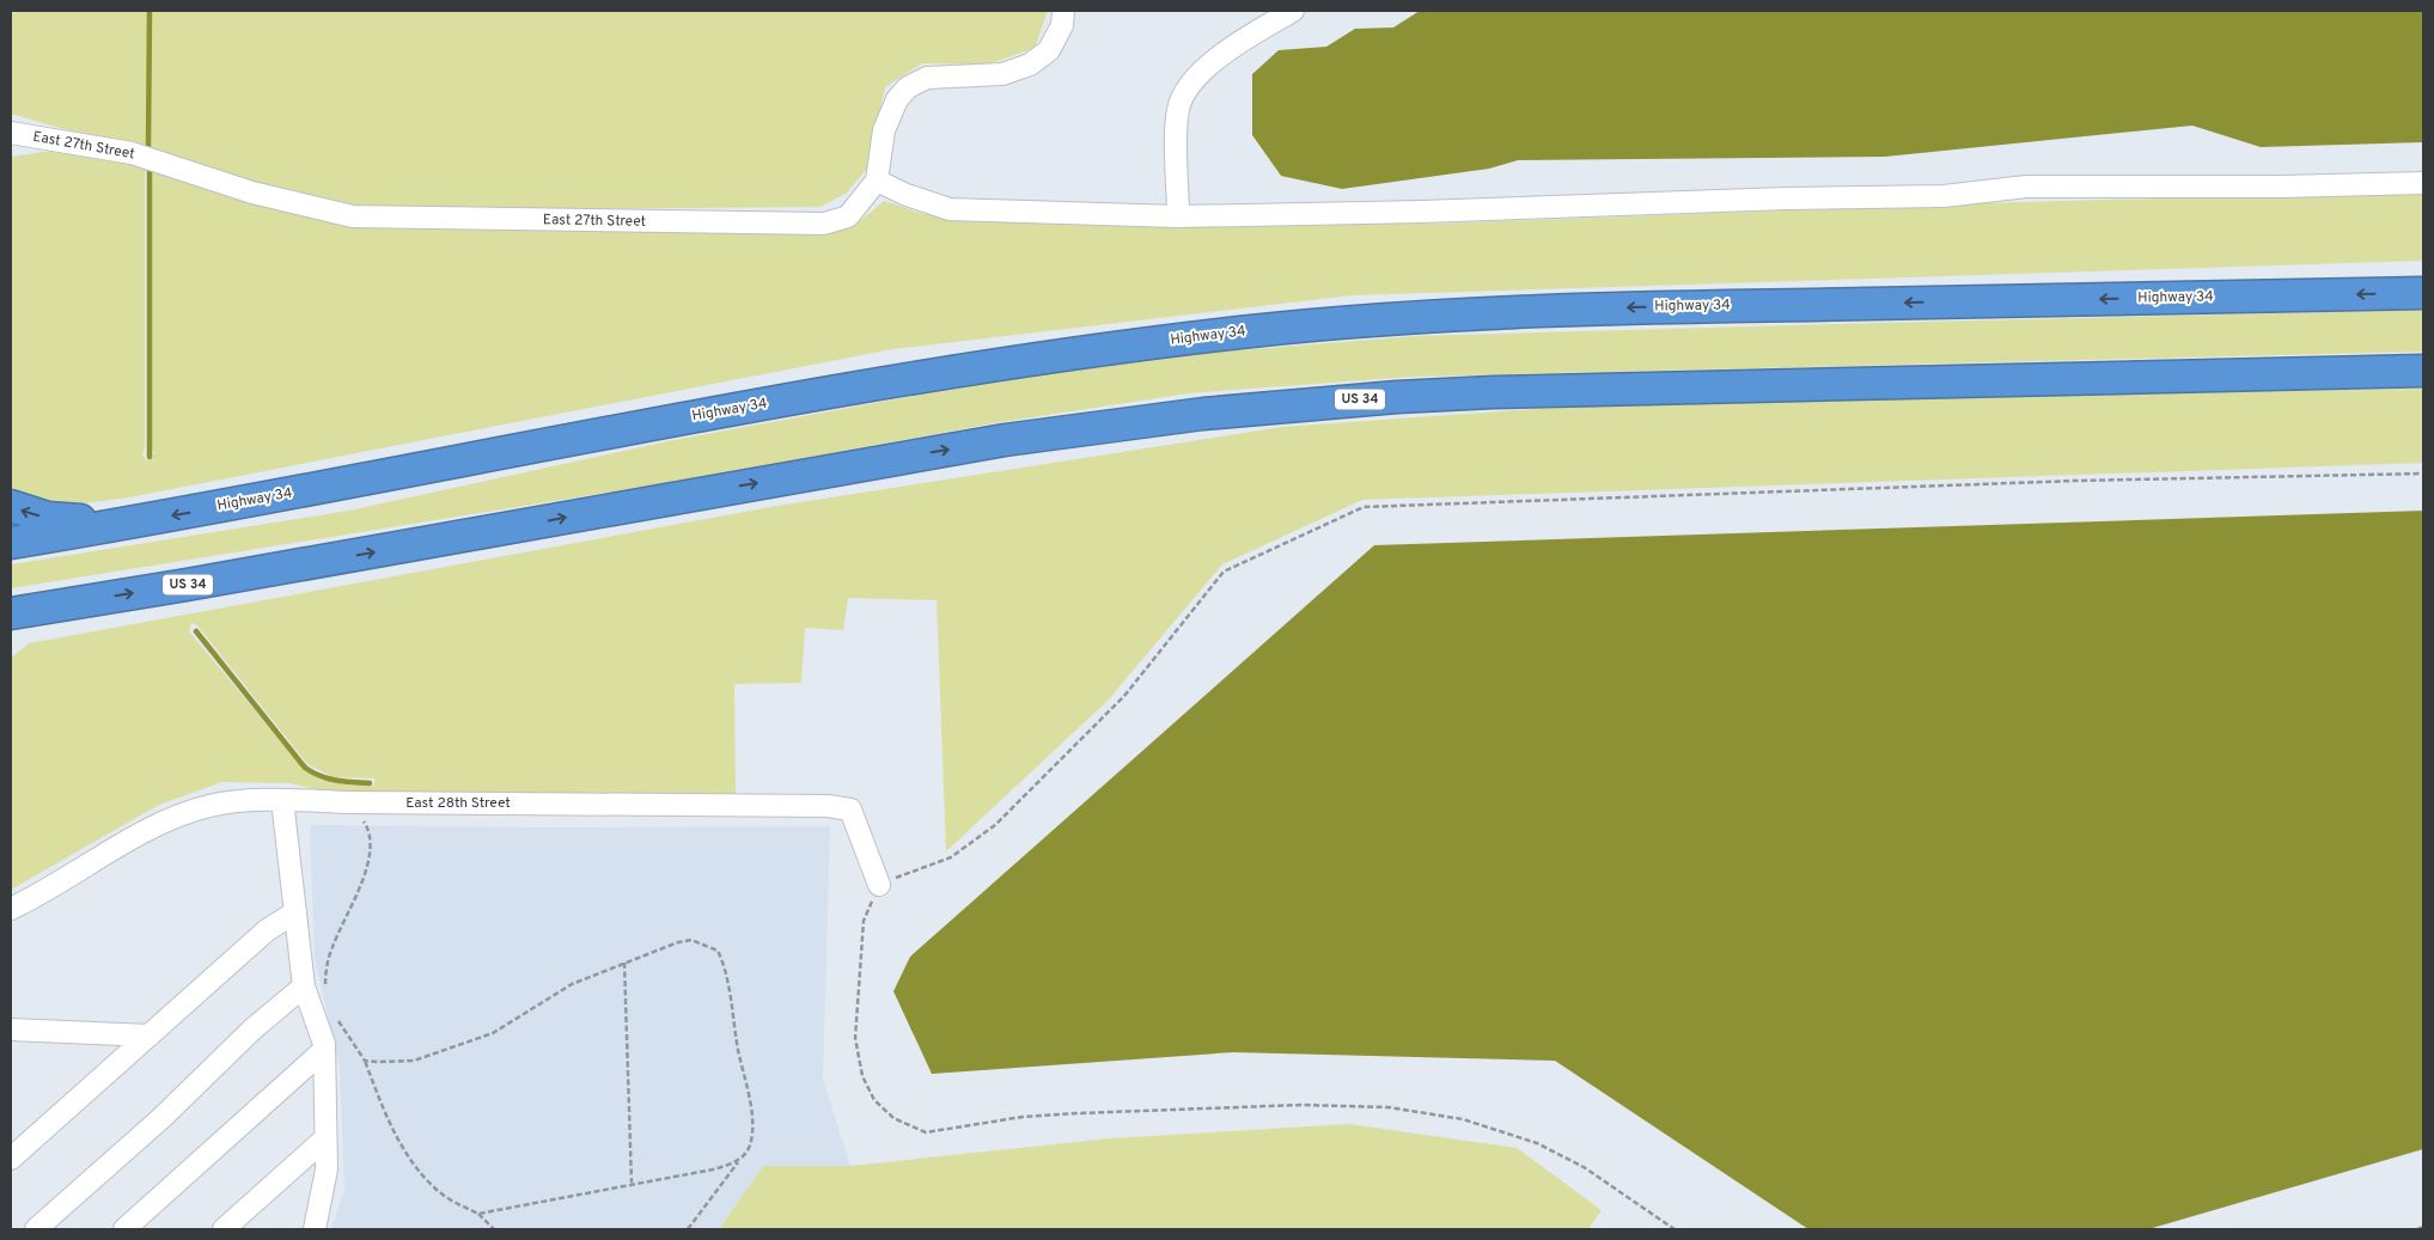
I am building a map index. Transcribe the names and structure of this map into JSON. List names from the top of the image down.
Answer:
{
  "streets": {
    "highway": ["Highway 34", "US 34"],
    "street": ["East 27th Street", "East 28th Street"]
  }
}
